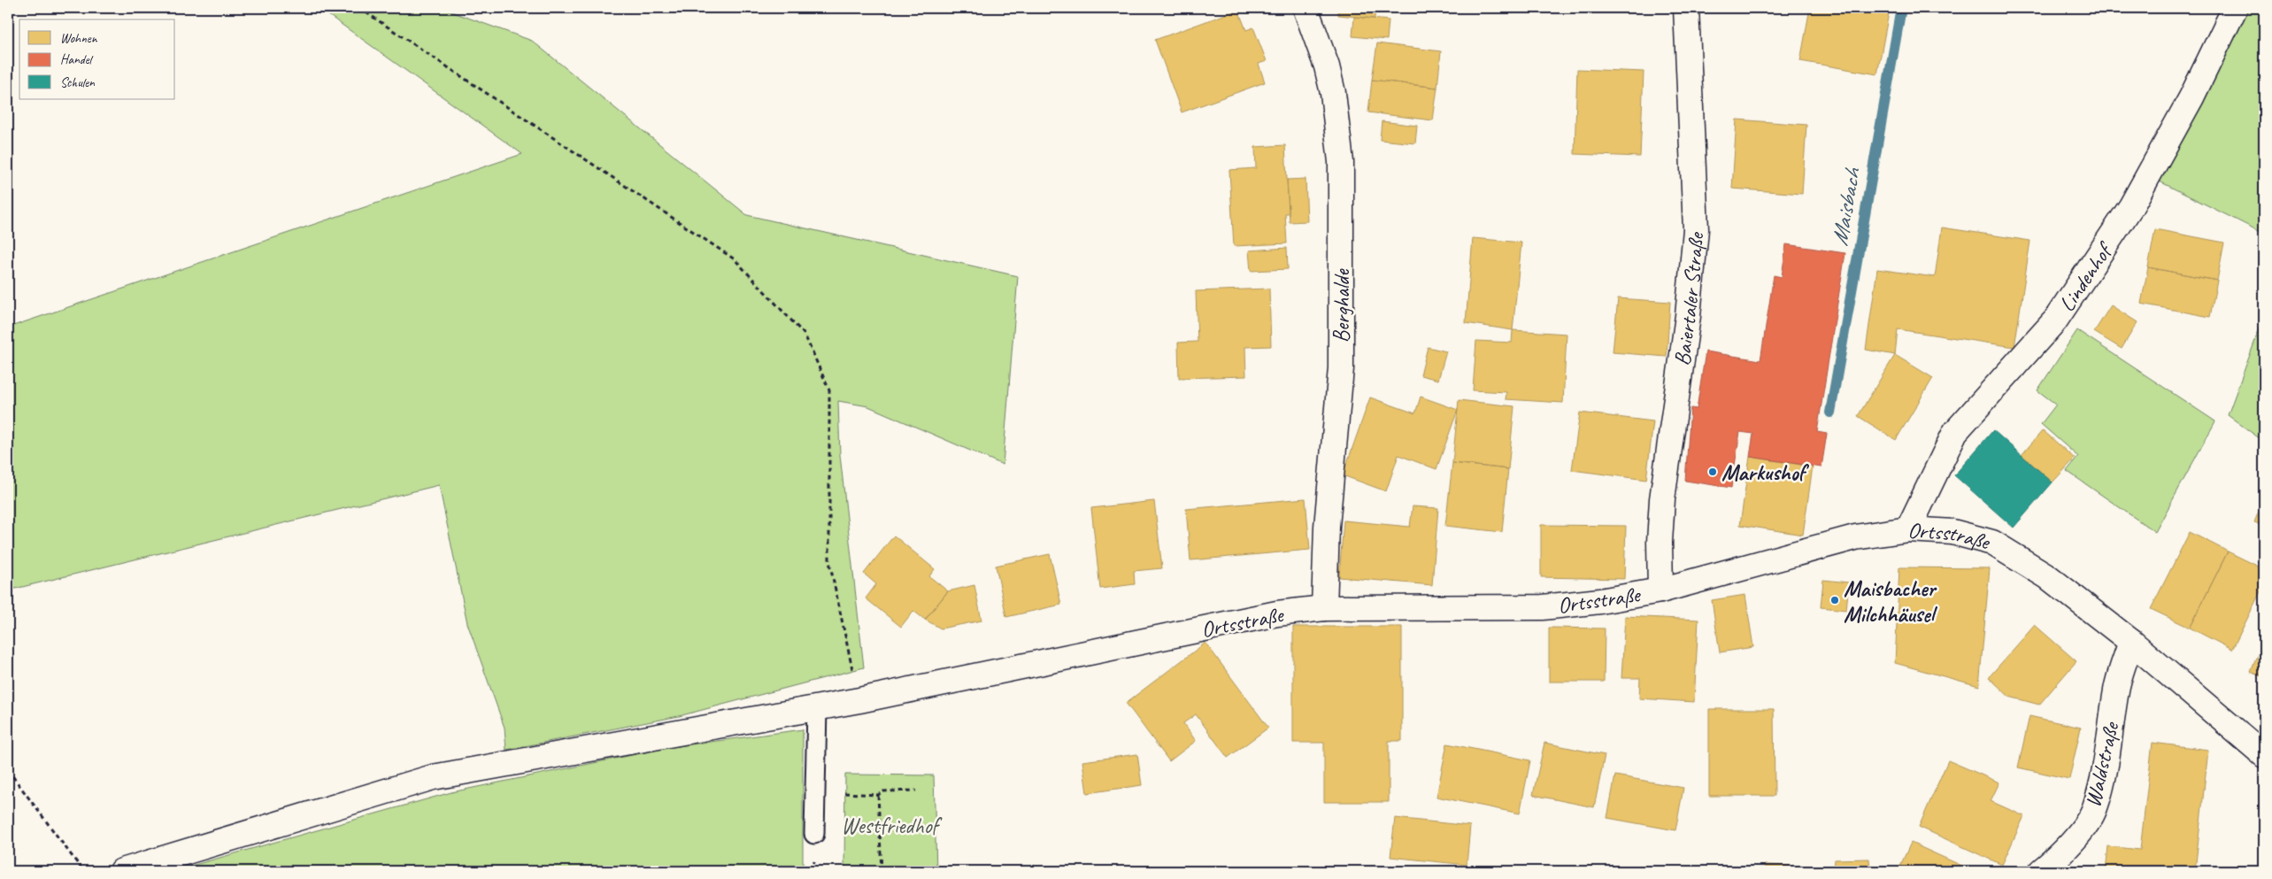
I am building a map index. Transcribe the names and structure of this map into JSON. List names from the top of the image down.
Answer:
{
  "streets": {
    "street": [
      "Lindenhof",
      "Baiertaler Straße",
      "Berghalde",
      "Ortsstraße",
      "Waldstraße"
    ]
  },
  "crossings": [
    ["Lindenhof", "Ortsstraße"],
    ["Baiertaler Straße", "Ortsstraße"],
    ["Berghalde", "Ortsstraße"],
    ["Ortsstraße", "Waldstraße"]
  ],
  "water": ["Maisbach"],
  "parks": ["Westfriedhof"],
  "places": ["Markushof", "Maisbacher Milchhäusel"],
  "legend": ["Wohnen", "Handel", "Schulen"]
}
